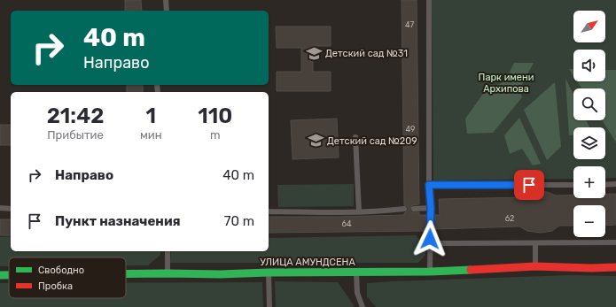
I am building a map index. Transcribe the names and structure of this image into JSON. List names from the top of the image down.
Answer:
{
  "streets": {
    "main road": ["УЛИЦА АМУНДСЕНА"]
  },
  "parks": ["Парк имени Архипова"],
  "places": {
    "school or university": ["Детский сад №31", "Детский сад №209"]
  },
  "house_numbers": [
    "47",
    "49",
    "62",
    "64"
  ],
  "legend": ["Свободно", "Пробка"],
  "north": "top right",
  "page": {
    "map_buttons": ["+", "−"],
    "turn": ["40 m", "Направо"],
    "eta": [
      "21:42",
      "Прибытие",
      "1",
      "мин",
      "110",
      "m"
    ],
    "list": [
      {
        "name": "Направо",
        "value": "40 m"
      },
      {
        "name": "Пункт назначения",
        "value": "70 m"
      }
    ]
  }
}
